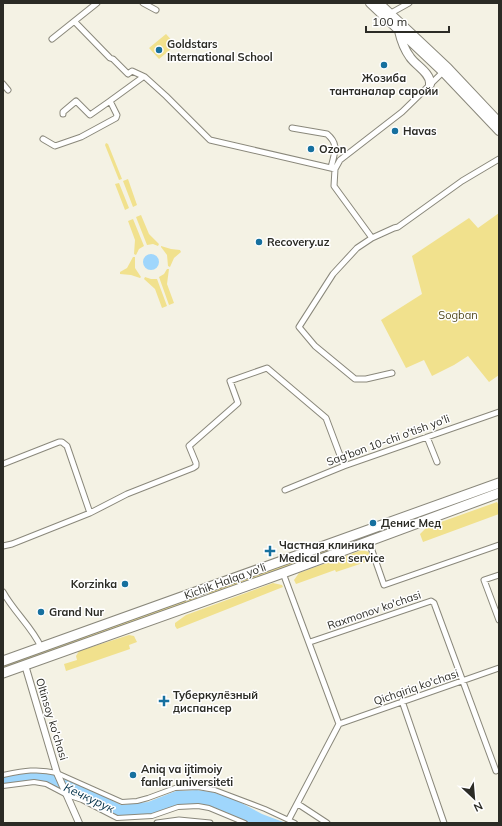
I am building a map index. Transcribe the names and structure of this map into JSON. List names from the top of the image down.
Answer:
{
  "streets": {
    "highway": ["Kichik Halqa yo'li"],
    "street": [
      "Sag'bon 10-chi o'tish yo'li",
      "Raxmonov ko'chasi",
      "Qichqiriq ko'chasi",
      "Oltinsoy ko'chasi"
    ]
  },
  "crossings": [
    ["Kichik Halqa yo'li", "Oltinsoy ko'chasi"],
    ["Raxmonov ko'chasi", "Qichqiriq ko'chasi"]
  ],
  "water": ["Кечкурук"],
  "parks": ["Sogban"],
  "places": {
    "other": [
      "Goldstars International School",
      "Жозиба тантаналар саройи",
      "Havas",
      "Ozon",
      "Recovery.uz",
      "Денис Мед",
      "Korzinka",
      "Grand Nur",
      "Aniq va ijtimoiy fanlar universiteti"
    ],
    "health": ["Частная клиника Medical care service", "Туберкулёзный диспансер"]
  },
  "scale_bar": "100 m",
  "north": "bottom right"
}
